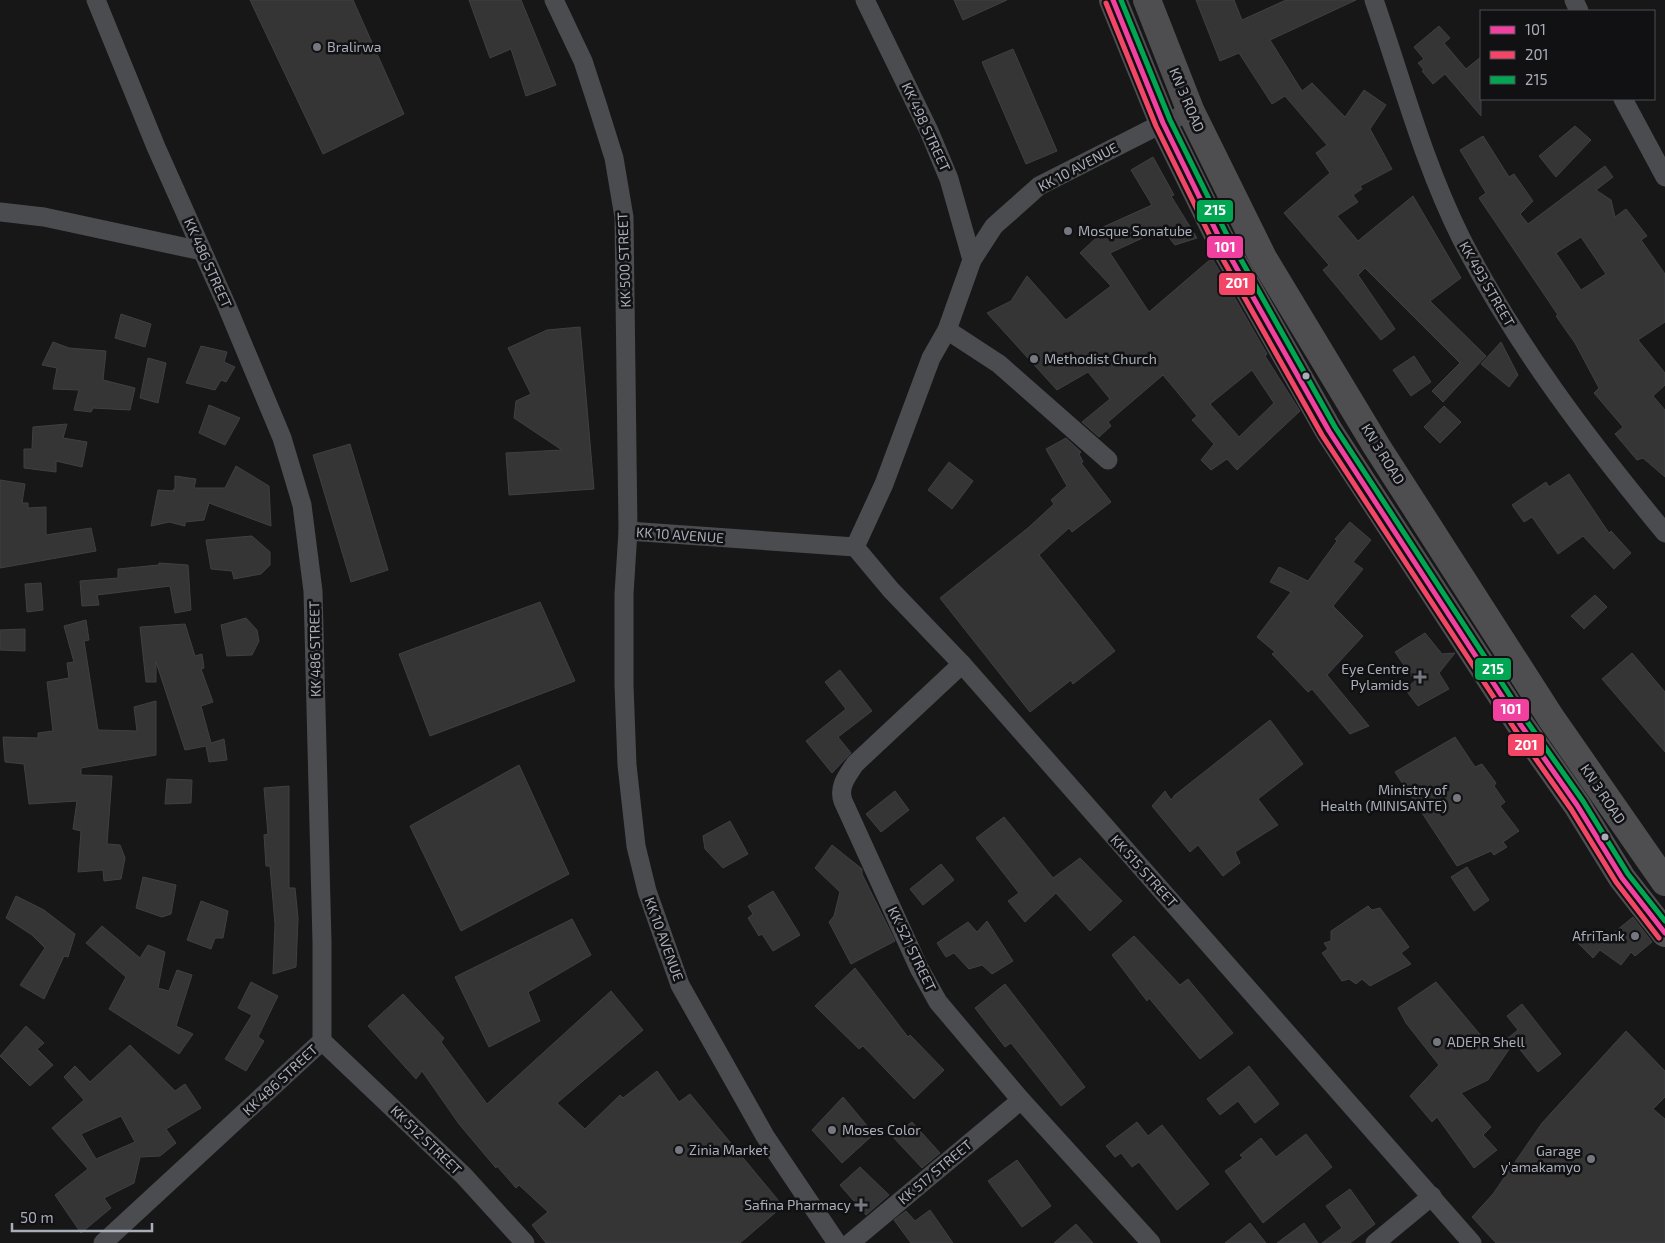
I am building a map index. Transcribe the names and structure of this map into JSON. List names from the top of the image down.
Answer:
{
  "streets": {
    "highway": ["KN 3 ROAD"],
    "street": [
      "KK 498 STREET",
      "KK 10 AVENUE",
      "KK 500 STREET",
      "KK 486 STREET",
      "KK 493 STREET",
      "KK 515 STREET",
      "KK 521 STREET",
      "KK 512 STREET",
      "KK 517 STREET"
    ]
  },
  "crossings": [
    ["KN 3 ROAD", "KK 10 AVENUE"],
    ["KK 498 STREET", "KK 10 AVENUE"],
    ["KK 10 AVENUE", "KK 500 STREET"],
    ["KK 10 AVENUE", "KK 515 STREET"],
    ["KK 486 STREET", "KK 512 STREET"],
    ["KK 515 STREET", "KK 521 STREET"],
    ["KK 521 STREET", "KK 517 STREET"]
  ],
  "places": {
    "other": [
      "Bralirwa",
      "Mosque Sonatube",
      "Methodist Church",
      "Ministry of Health (MINISANTE)",
      "AfriTank",
      "ADEPR Shell",
      "Moses Color",
      "Zinia Market",
      "Garage y'amakamyo"
    ],
    "health": ["Eye Centre Pylamids", "Safina Pharmacy"]
  },
  "lines": ["transit line 101", "transit line 215", "transit line 201"],
  "legend": ["101", "201", "215"],
  "scale_bar": "50 m"
}
